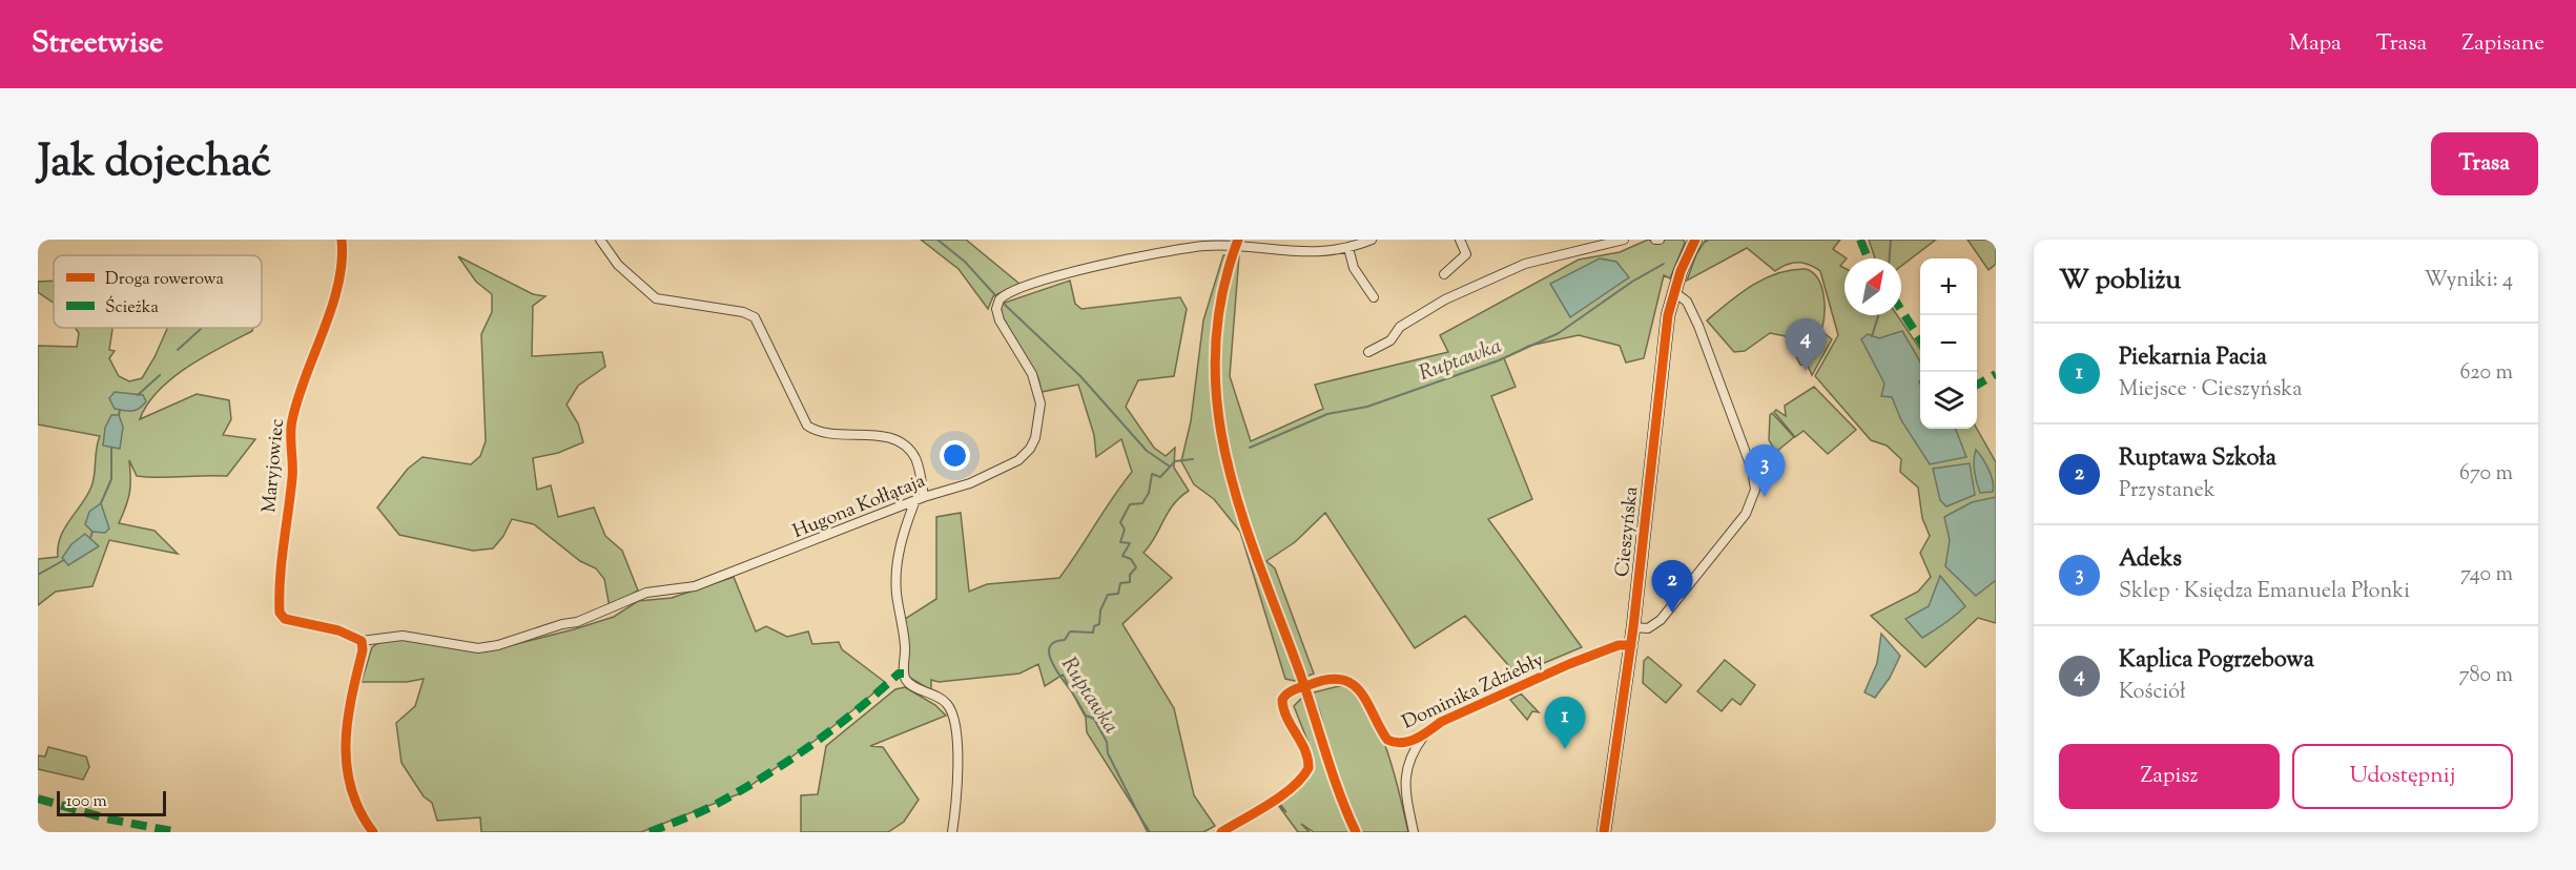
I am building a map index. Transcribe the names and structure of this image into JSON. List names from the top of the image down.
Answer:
{
  "streets": {
    "main road": ["Cieszyńska"],
    "street": ["Maryjowiec", "Hugona Kołłątaja", "Dominika Zdziebły"]
  },
  "crossings": [
    ["Maryjowiec", "Hugona Kołłątaja"],
    ["Cieszyńska", "Dominika Zdziebły"]
  ],
  "water": ["Ruptawka"],
  "legend": ["Droga rowerowa", "Ścieżka"],
  "scale_bar": "100 m",
  "north": "top right",
  "page": {
    "header": "Streetwise",
    "nav": ["Mapa", "Trasa", "Zapisane"],
    "title": "Jak dojechać",
    "buttons": [
      "Trasa",
      ["Zapisz", "Udostępnij"]
    ],
    "heading": ["W pobliżu", "Wyniki: 4"],
    "map_buttons": ["+", "−"],
    "pins": [
      "4",
      "3",
      "2",
      "1"
    ],
    "list": [
      {
        "mark": "1",
        "name": "Piekarnia Pacia",
        "note": "Miejsce · Cieszyńska",
        "value": "620 m"
      },
      {
        "mark": "2",
        "name": "Ruptawa Szkoła",
        "note": "Przystanek",
        "value": "670 m"
      },
      {
        "mark": "3",
        "name": "Adeks",
        "note": "Sklep · Księdza Emanuela Płonki",
        "value": "740 m"
      },
      {
        "mark": "4",
        "name": "Kaplica Pogrzebowa",
        "note": "Kościół",
        "value": "780 m"
      }
    ],
    "scale": "100 m"
  }
}
